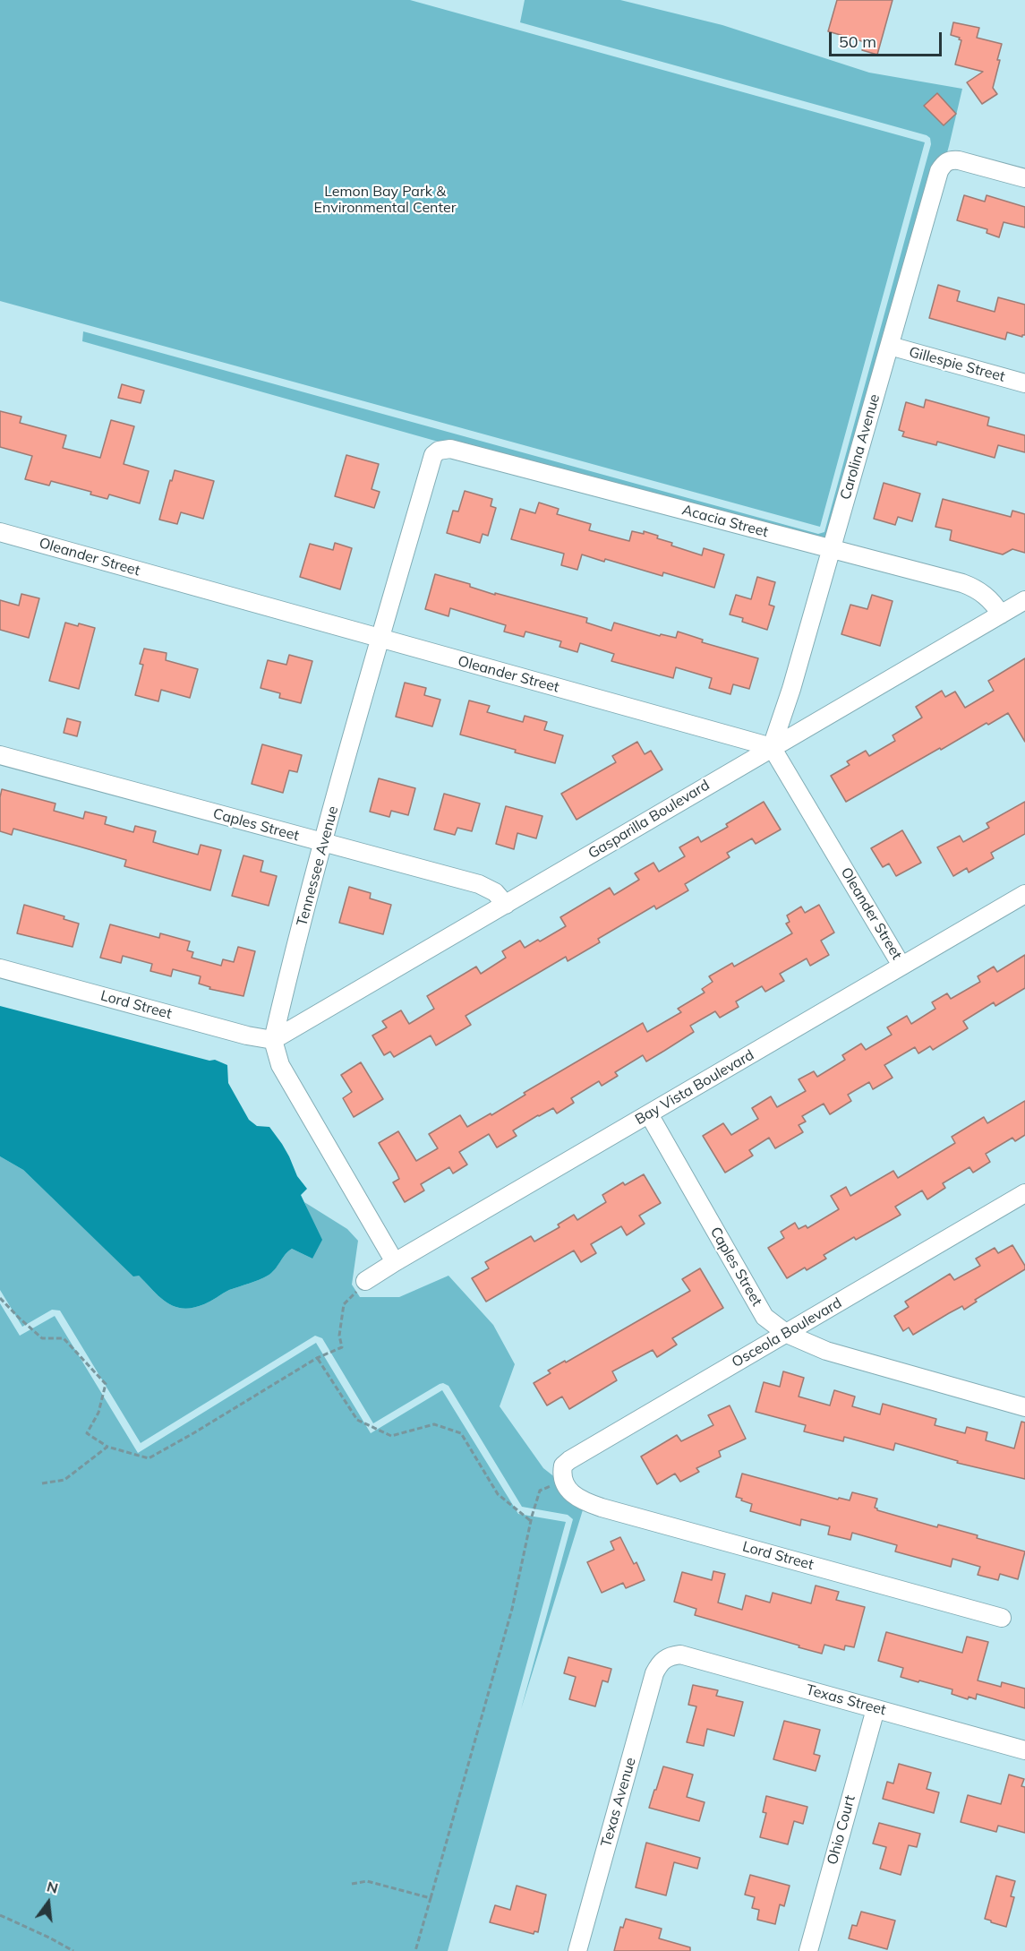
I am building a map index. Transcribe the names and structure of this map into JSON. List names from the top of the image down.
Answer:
{
  "streets": {
    "street": [
      "Gillespie Street",
      "Carolina Avenue",
      "Acacia Street",
      "Oleander Street",
      "Gasparilla Boulevard",
      "Caples Street",
      "Tennessee Avenue",
      "Lord Street",
      "Bay Vista Boulevard",
      "Osceola Boulevard",
      "Texas Street",
      "Texas Avenue",
      "Ohio Court"
    ]
  },
  "crossings": [
    ["Gillespie Street", "Carolina Avenue"],
    ["Carolina Avenue", "Acacia Street"],
    ["Carolina Avenue", "Oleander Street"],
    ["Carolina Avenue", "Gasparilla Boulevard"],
    ["Acacia Street", "Gasparilla Boulevard"],
    ["Acacia Street", "Tennessee Avenue"],
    ["Oleander Street", "Gasparilla Boulevard"],
    ["Oleander Street", "Tennessee Avenue"],
    ["Oleander Street", "Bay Vista Boulevard"],
    ["Gasparilla Boulevard", "Caples Street"],
    ["Gasparilla Boulevard", "Tennessee Avenue"],
    ["Gasparilla Boulevard", "Lord Street"],
    ["Caples Street", "Tennessee Avenue"],
    ["Caples Street", "Bay Vista Boulevard"],
    ["Caples Street", "Osceola Boulevard"],
    ["Tennessee Avenue", "Lord Street"],
    ["Lord Street", "Osceola Boulevard"],
    ["Texas Street", "Texas Avenue"],
    ["Texas Street", "Ohio Court"]
  ],
  "parks": ["Lemon Bay Park & Environmental Center"],
  "scale_bar": "50 m",
  "north": "top"
}
